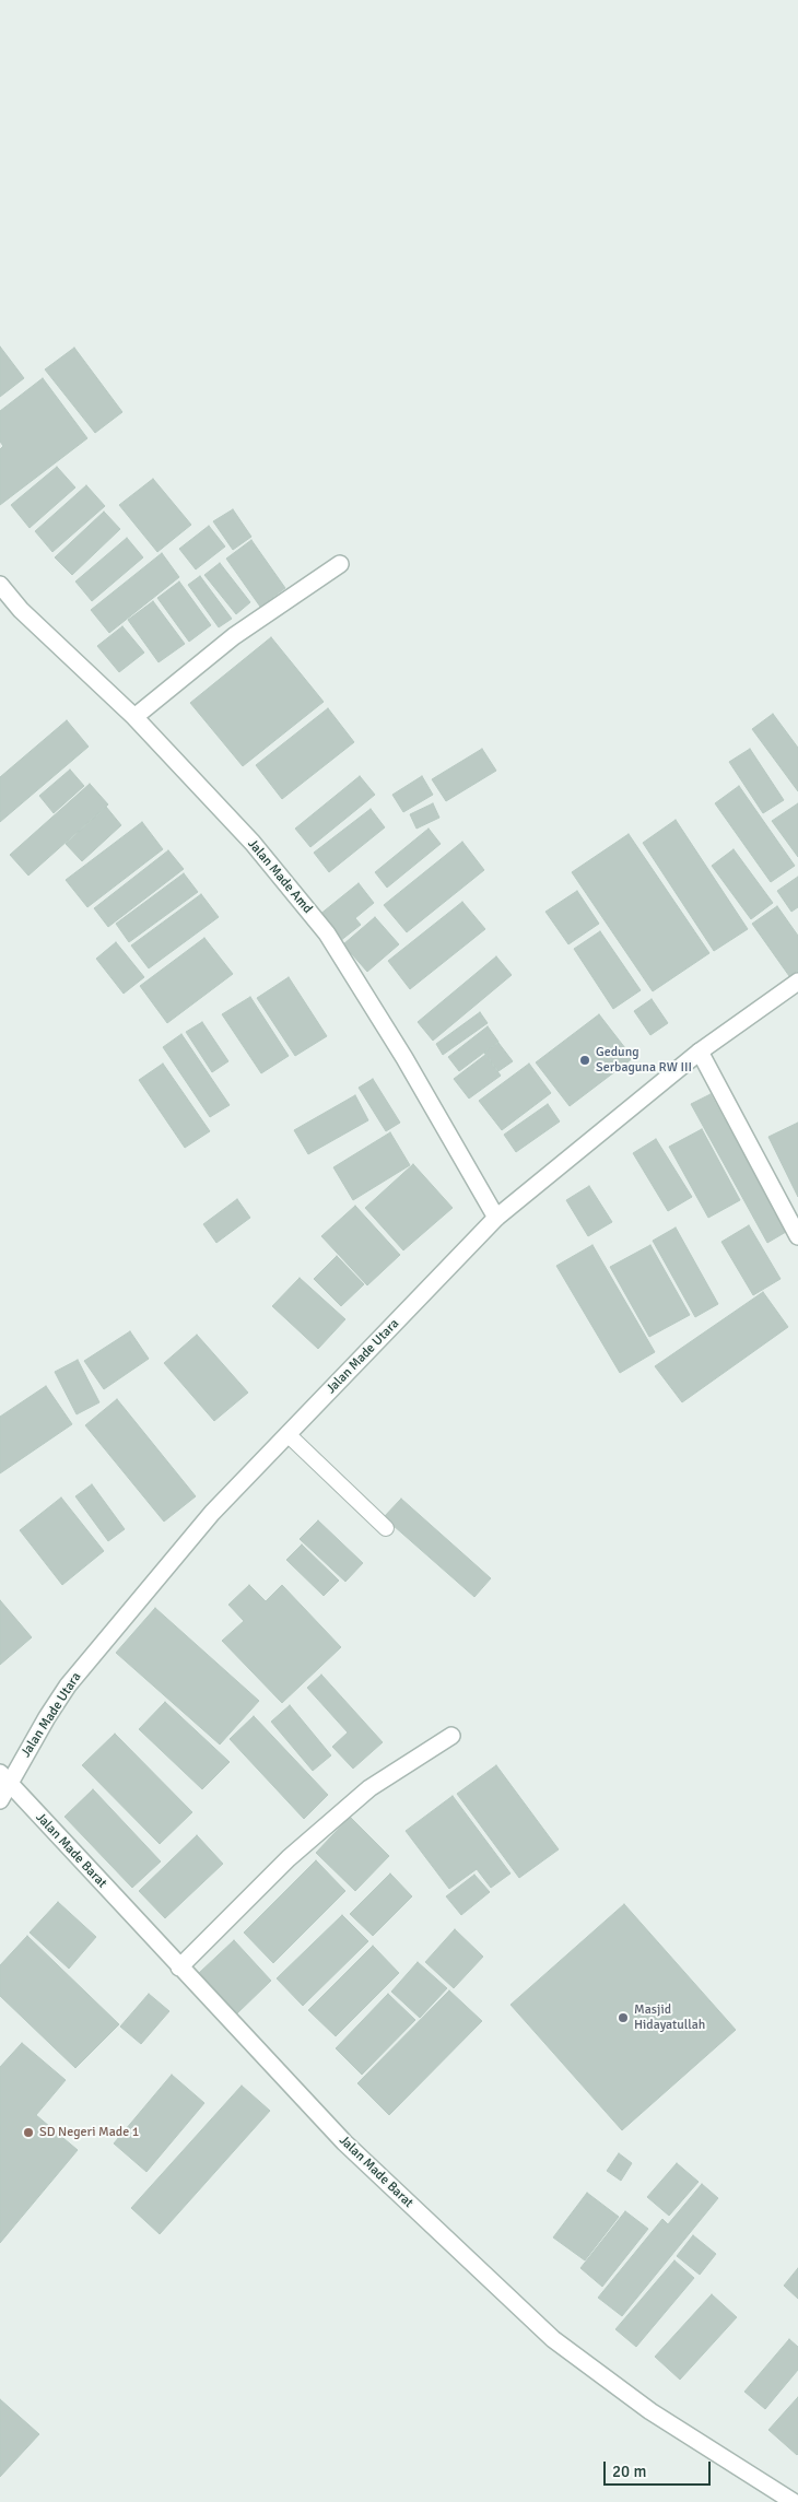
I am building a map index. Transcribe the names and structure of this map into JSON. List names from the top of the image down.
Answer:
{
  "streets": {
    "street": ["Jalan Made Amd", "Jalan Made Utara", "Jalan Made Barat"]
  },
  "crossings": [
    ["Jalan Made Amd", "Jalan Made Utara"],
    ["Jalan Made Utara", "Jalan Made Barat"]
  ],
  "places": ["Gedung Serbaguna RW III", "Masjid Hidayatullah", "SD Negeri Made 1"],
  "scale_bar": "20 m"
}
